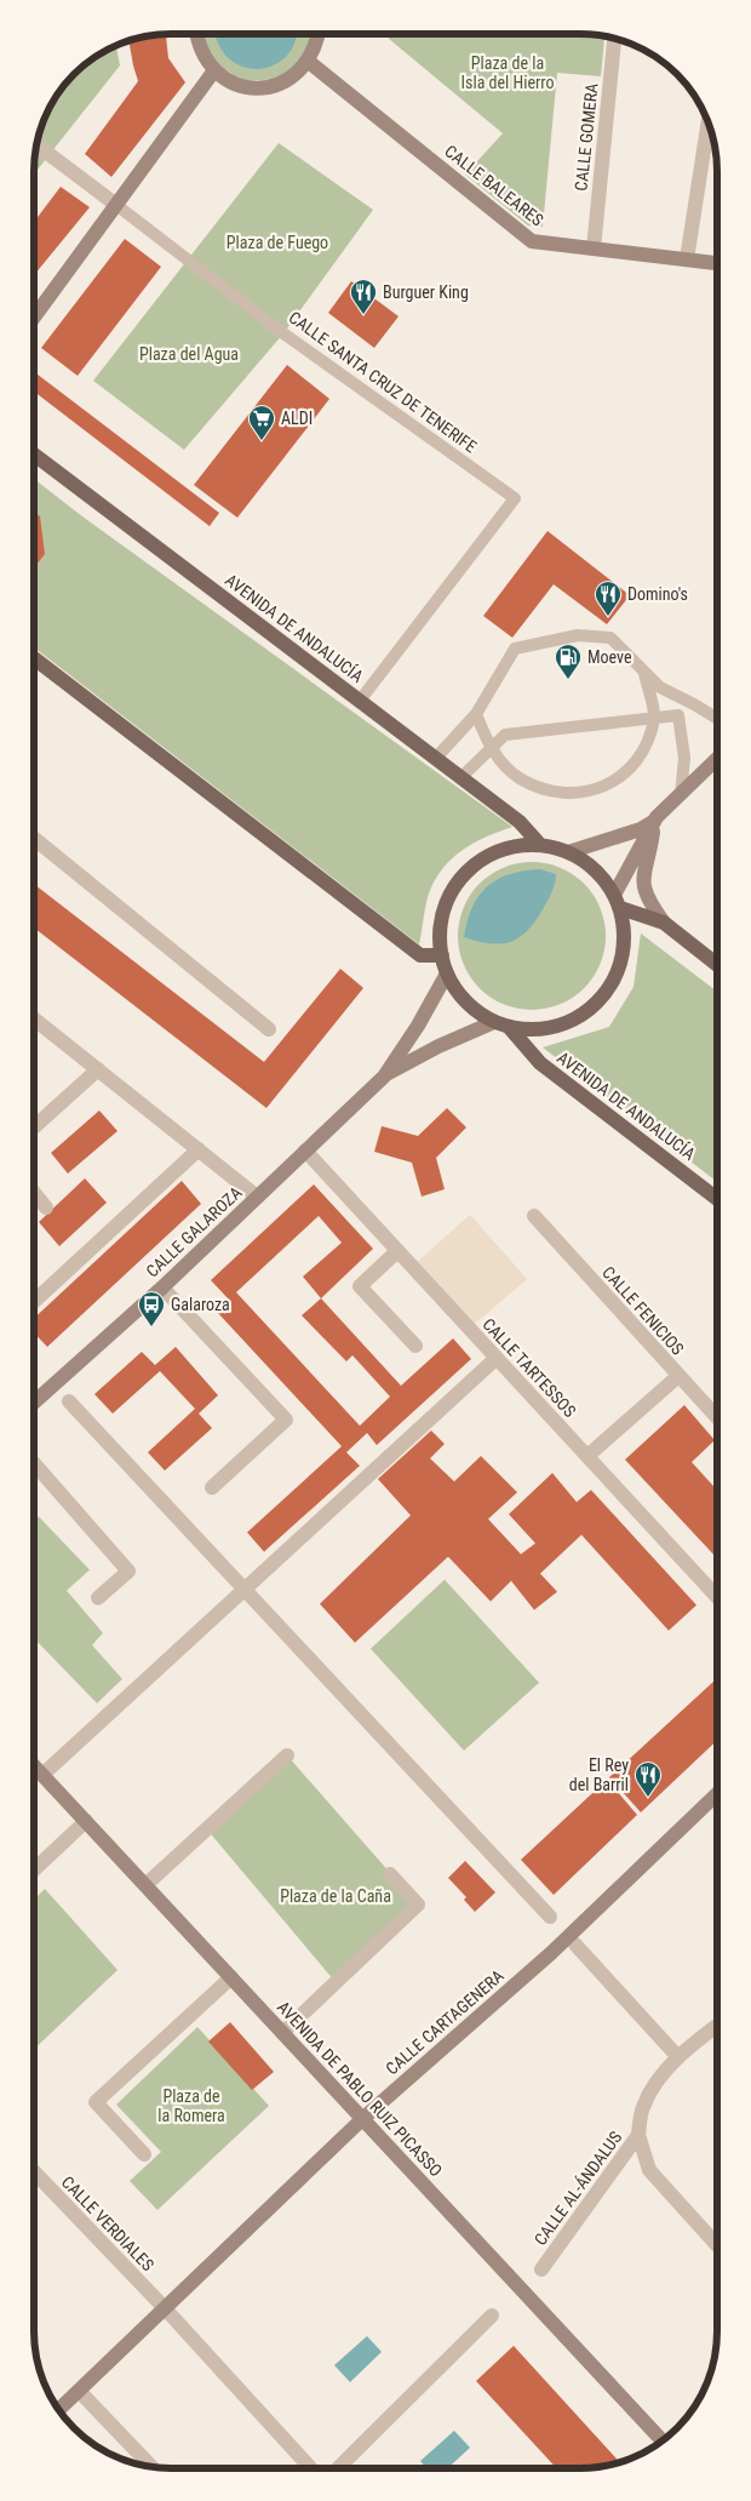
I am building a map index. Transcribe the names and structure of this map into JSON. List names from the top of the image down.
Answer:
{
  "streets": {
    "main road": ["AVENIDA DE ANDALUCÍA"],
    "street": [
      "CALLE GOMERA",
      "CALLE BALEARES",
      "CALLE SANTA CRUZ DE TENERIFE",
      "CALLE GALAROZA",
      "CALLE FENICIOS",
      "CALLE TARTESSOS",
      "CALLE CARTAGENERA",
      "AVENIDA DE PABLO RUIZ PICASSO",
      "CALLE AL-ÁNDALUS",
      "CALLE VERDIALES"
    ]
  },
  "crossings": [
    ["CALLE GOMERA", "CALLE BALEARES"],
    ["CALLE SANTA CRUZ DE TENERIFE", "AVENIDA DE ANDALUCÍA"],
    ["AVENIDA DE ANDALUCÍA", "CALLE GALAROZA"],
    ["CALLE GALAROZA", "CALLE TARTESSOS"],
    ["CALLE CARTAGENERA", "AVENIDA DE PABLO RUIZ PICASSO"],
    ["CALLE CARTAGENERA", "CALLE VERDIALES"]
  ],
  "parks": [
    "Plaza de la Isla del Hierro",
    "Plaza de Fuego",
    "Plaza del Agua",
    "Plaza de la Caña",
    "Plaza de la Romera"
  ],
  "places": {
    "restaurant": ["Burguer King", "Domino's", "El Rey del Barril"],
    "supermarket": ["ALDI"],
    "fuel station": ["Moeve"],
    "bus stop": ["Galaroza"]
  }
}
